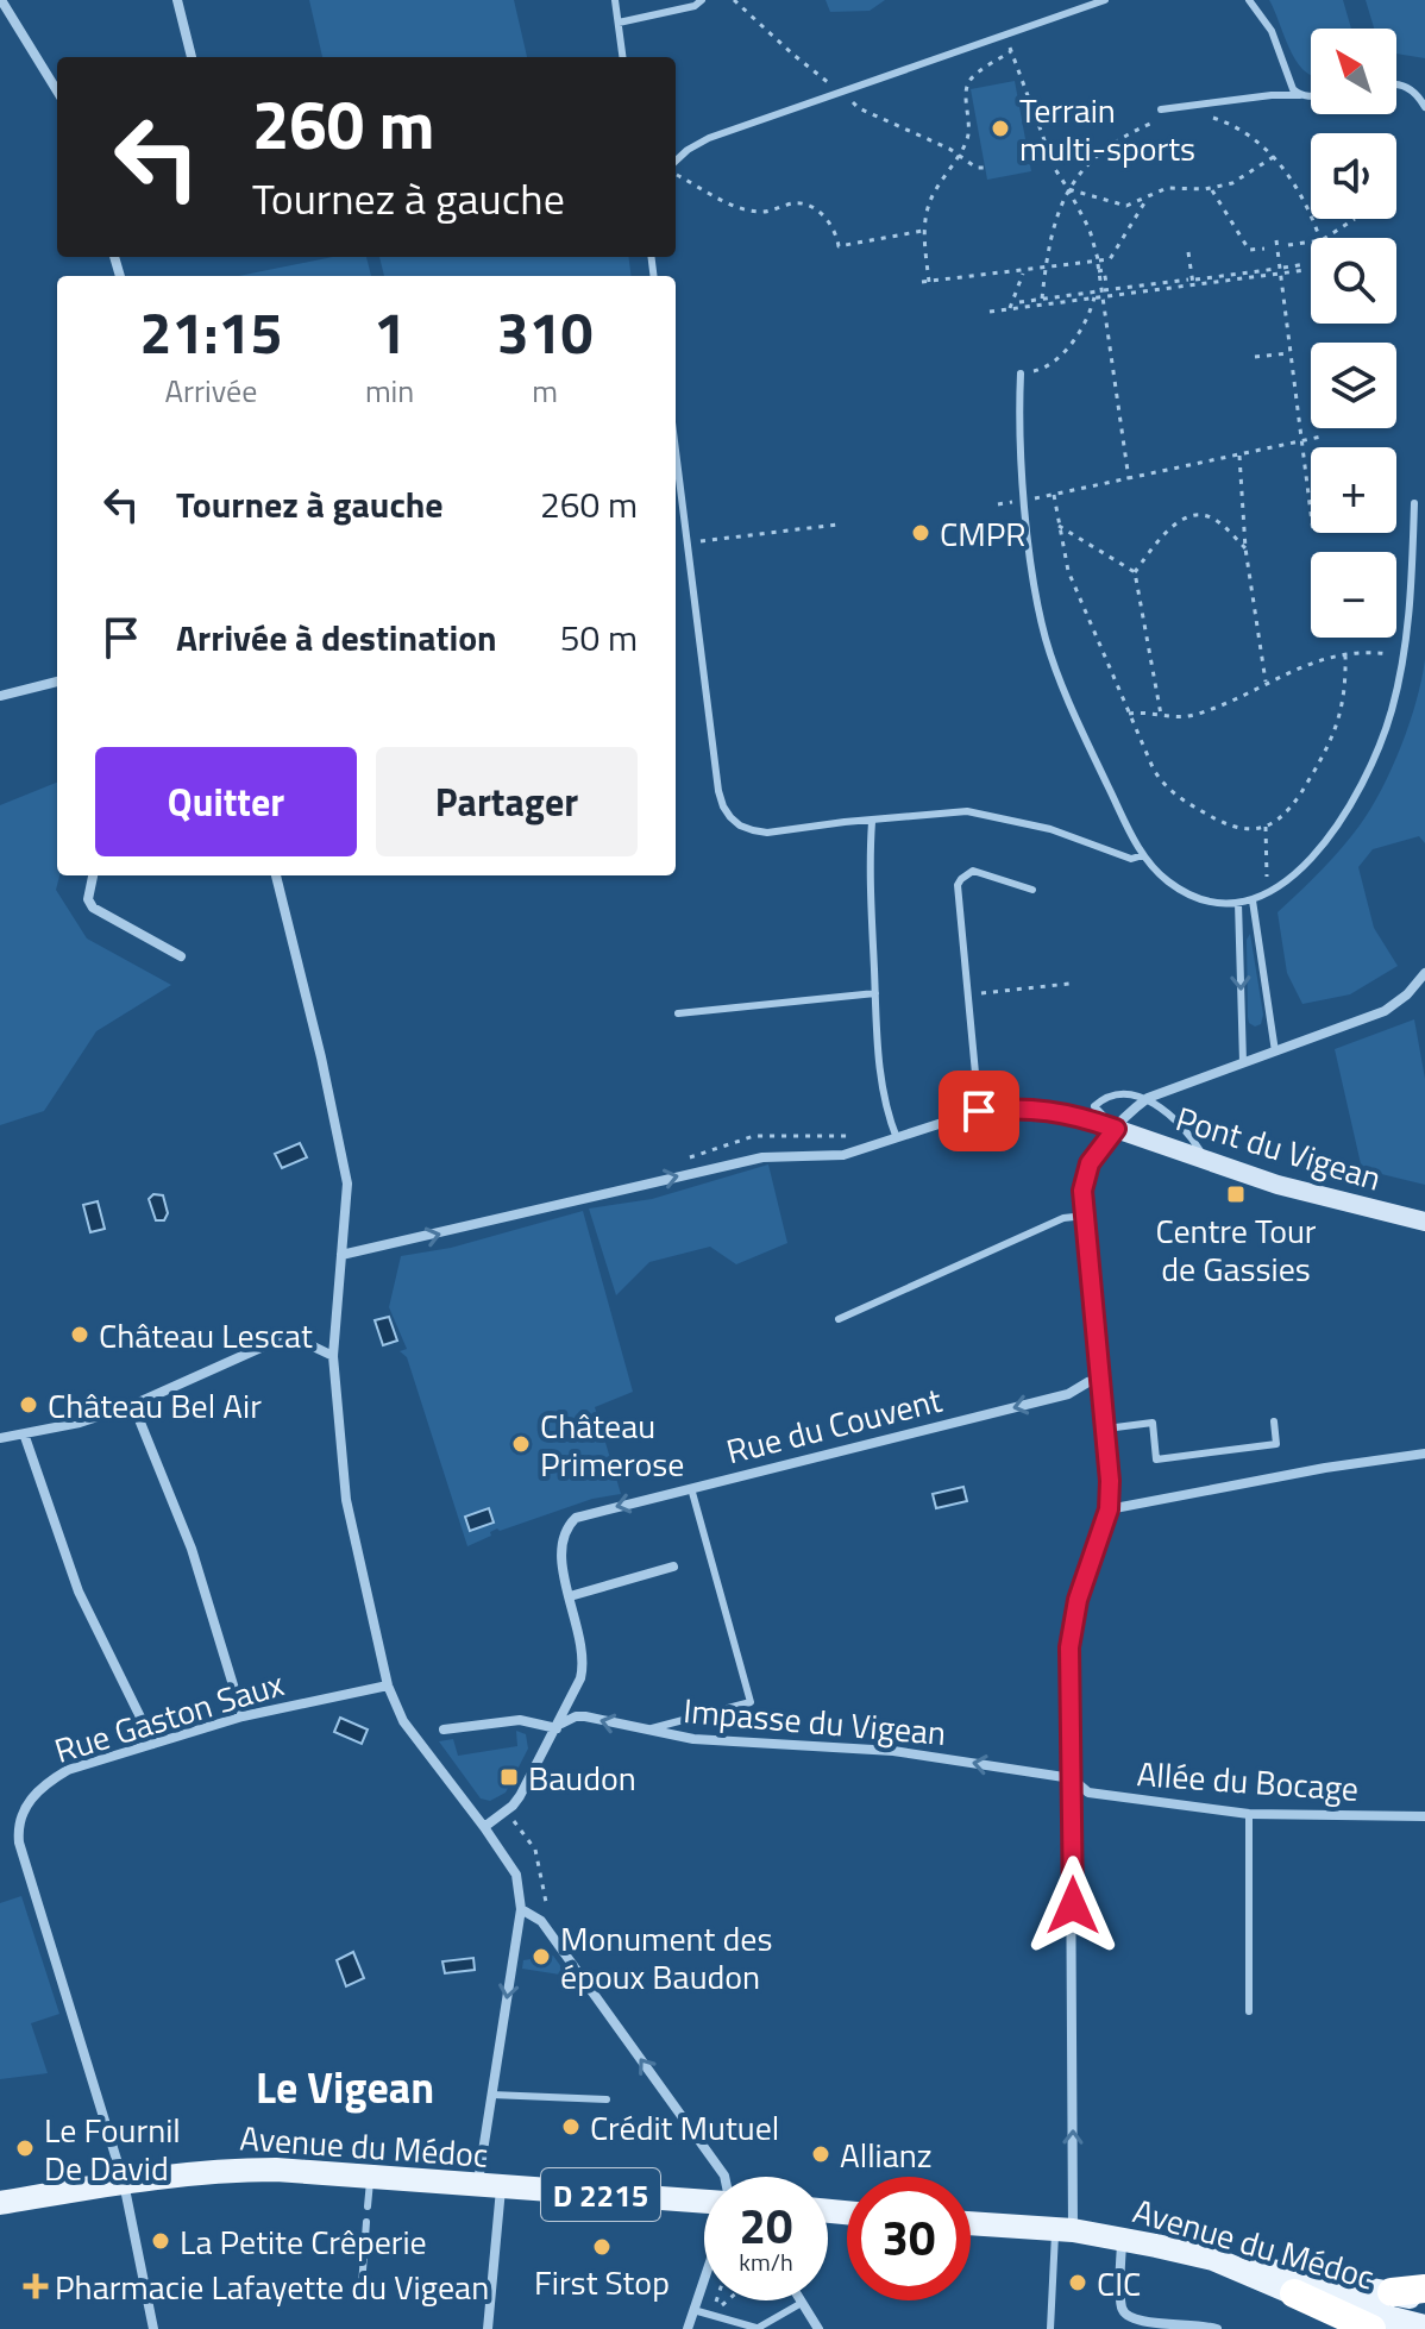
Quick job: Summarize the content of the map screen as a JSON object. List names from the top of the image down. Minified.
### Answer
{"streets":{"main road":["Avenue du Médoc","D 2215"],"street":["Pont du Vigean","Rue du Couvent","Rue Gaston Saux","Impasse du Vigean","Allée du Bocage"]},"crossings":[["Rue du Couvent","Impasse du Vigean"],["Rue Gaston Saux","Avenue du Médoc"],["Impasse du Vigean","Allée du Bocage"]],"one_way":["Rue du Couvent","Impasse du Vigean"],"districts":["Le Vigean"],"places":{"other":["Terrain multi-sports","CMPR","Château Lescat","Château Bel Air","Château Primerose","Monument des époux Baudon","Crédit Mutuel","Le Fournil De David","Allianz","La Petite Crêperie","First Stop","CIC"],"transit":["Centre Tour de Gassies","Baudon"],"health":["Pharmacie Lafayette du Vigean"]},"north":"top left","page":{"map_buttons":["+","−"],"turn":["260 m","Tournez à gauche"],"eta":["21:15","Arrivée","1","min","310","m"],"list":[{"name":"Tournez à gauche","value":"260 m"},{"name":"Arrivée à destination","value":"50 m"}],"buttons":["Quitter","Partager"],"speed":"20 km/h","limit":"30"}}
